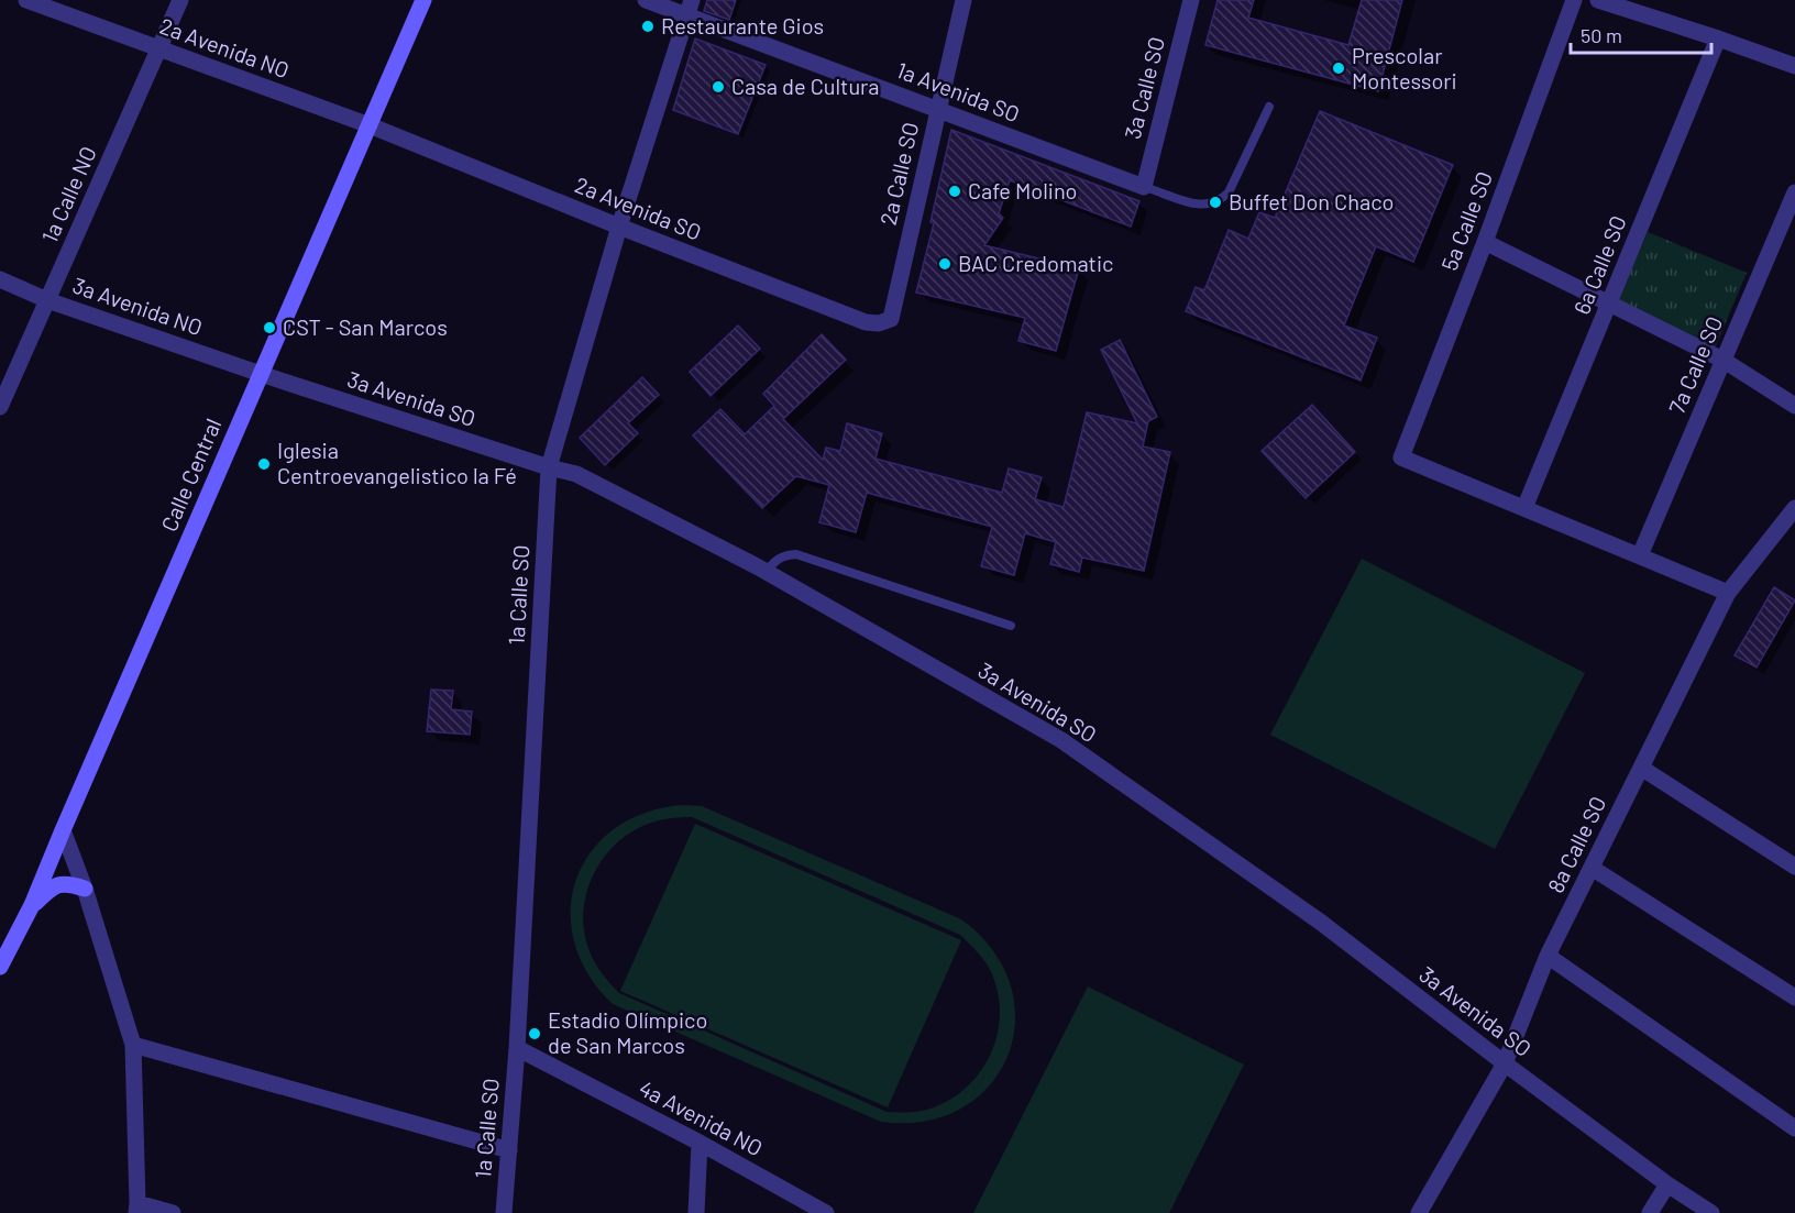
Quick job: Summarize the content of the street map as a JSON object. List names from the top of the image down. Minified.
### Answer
{"streets":{"main road":["Calle Central"],"street":["2a Avenida NO","3a Calle SO","1a Avenida SO","2a Calle SO","1a Calle NO","2a Avenida SO","5a Calle SO","6a Calle SO","3a Avenida NO","7a Calle SO","3a Avenida SO","1a Calle SO","8a Calle SO","4a Avenida NO"]},"crossings":[["2a Avenida NO","1a Calle NO"],["2a Avenida NO","2a Avenida SO"],["2a Avenida NO","Calle Central"],["3a Calle SO","1a Avenida SO"],["1a Avenida SO","2a Calle SO"],["1a Avenida SO","1a Calle SO"],["2a Calle SO","2a Avenida SO"],["1a Calle NO","3a Avenida NO"],["2a Avenida SO","Calle Central"],["2a Avenida SO","1a Calle SO"],["5a Calle SO","6a Calle SO"],["3a Avenida NO","3a Avenida SO"],["3a Avenida NO","Calle Central"],["3a Avenida SO","Calle Central"],["3a Avenida SO","1a Calle SO"],["3a Avenida SO","8a Calle SO"],["1a Calle SO","4a Avenida NO"]],"places":["Restaurante Gios","Prescolar Montessori","Casa de Cultura","Cafe Molino","Buffet Don Chaco","BAC Credomatic","CST - San Marcos","Iglesia Centroevangelistico la Fé","Estadio Olímpico de San Marcos"],"scale_bar":"50 m"}
